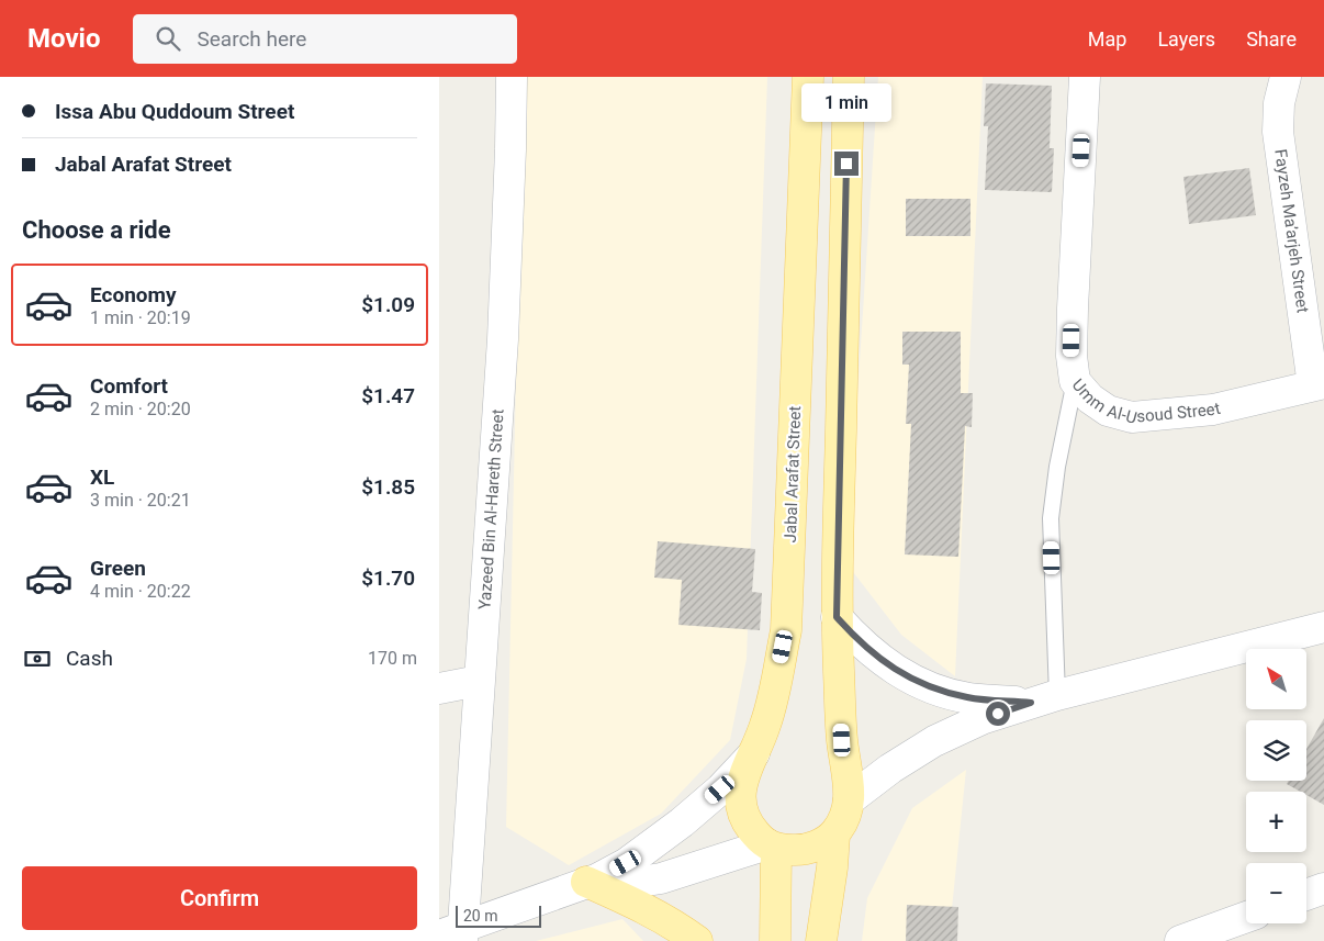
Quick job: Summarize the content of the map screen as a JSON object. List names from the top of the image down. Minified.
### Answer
{"streets":{"main road":["Jabal Arafat Street"],"street":["Fayzeh Ma’arjeh Street","Umm Al-Usoud Street","Yazeed Bin Al-Hareth Street"]},"crossings":[["Fayzeh Ma’arjeh Street","Umm Al-Usoud Street"]],"scale_bar":"20 m","north":"top left","page":{"header":"Movio","search":"Search here","nav":["Map","Layers","Share"],"banner":["Issa Abu Quddoum Street","Jabal Arafat Street"],"bubble":"1 min","heading":"Choose a ride","list":[{"name":"Economy","note":"1 min · 20:19","value":"$1.09"},{"name":"Comfort","note":"2 min · 20:20","value":"$1.47"},{"name":"XL","note":"3 min · 20:21","value":"$1.85"},{"name":"Green","note":"4 min · 20:22","value":"$1.70"}],"pay":["Cash","170 m"],"map_buttons":["+","−"],"buttons":"Confirm","scale":"20 m"}}
